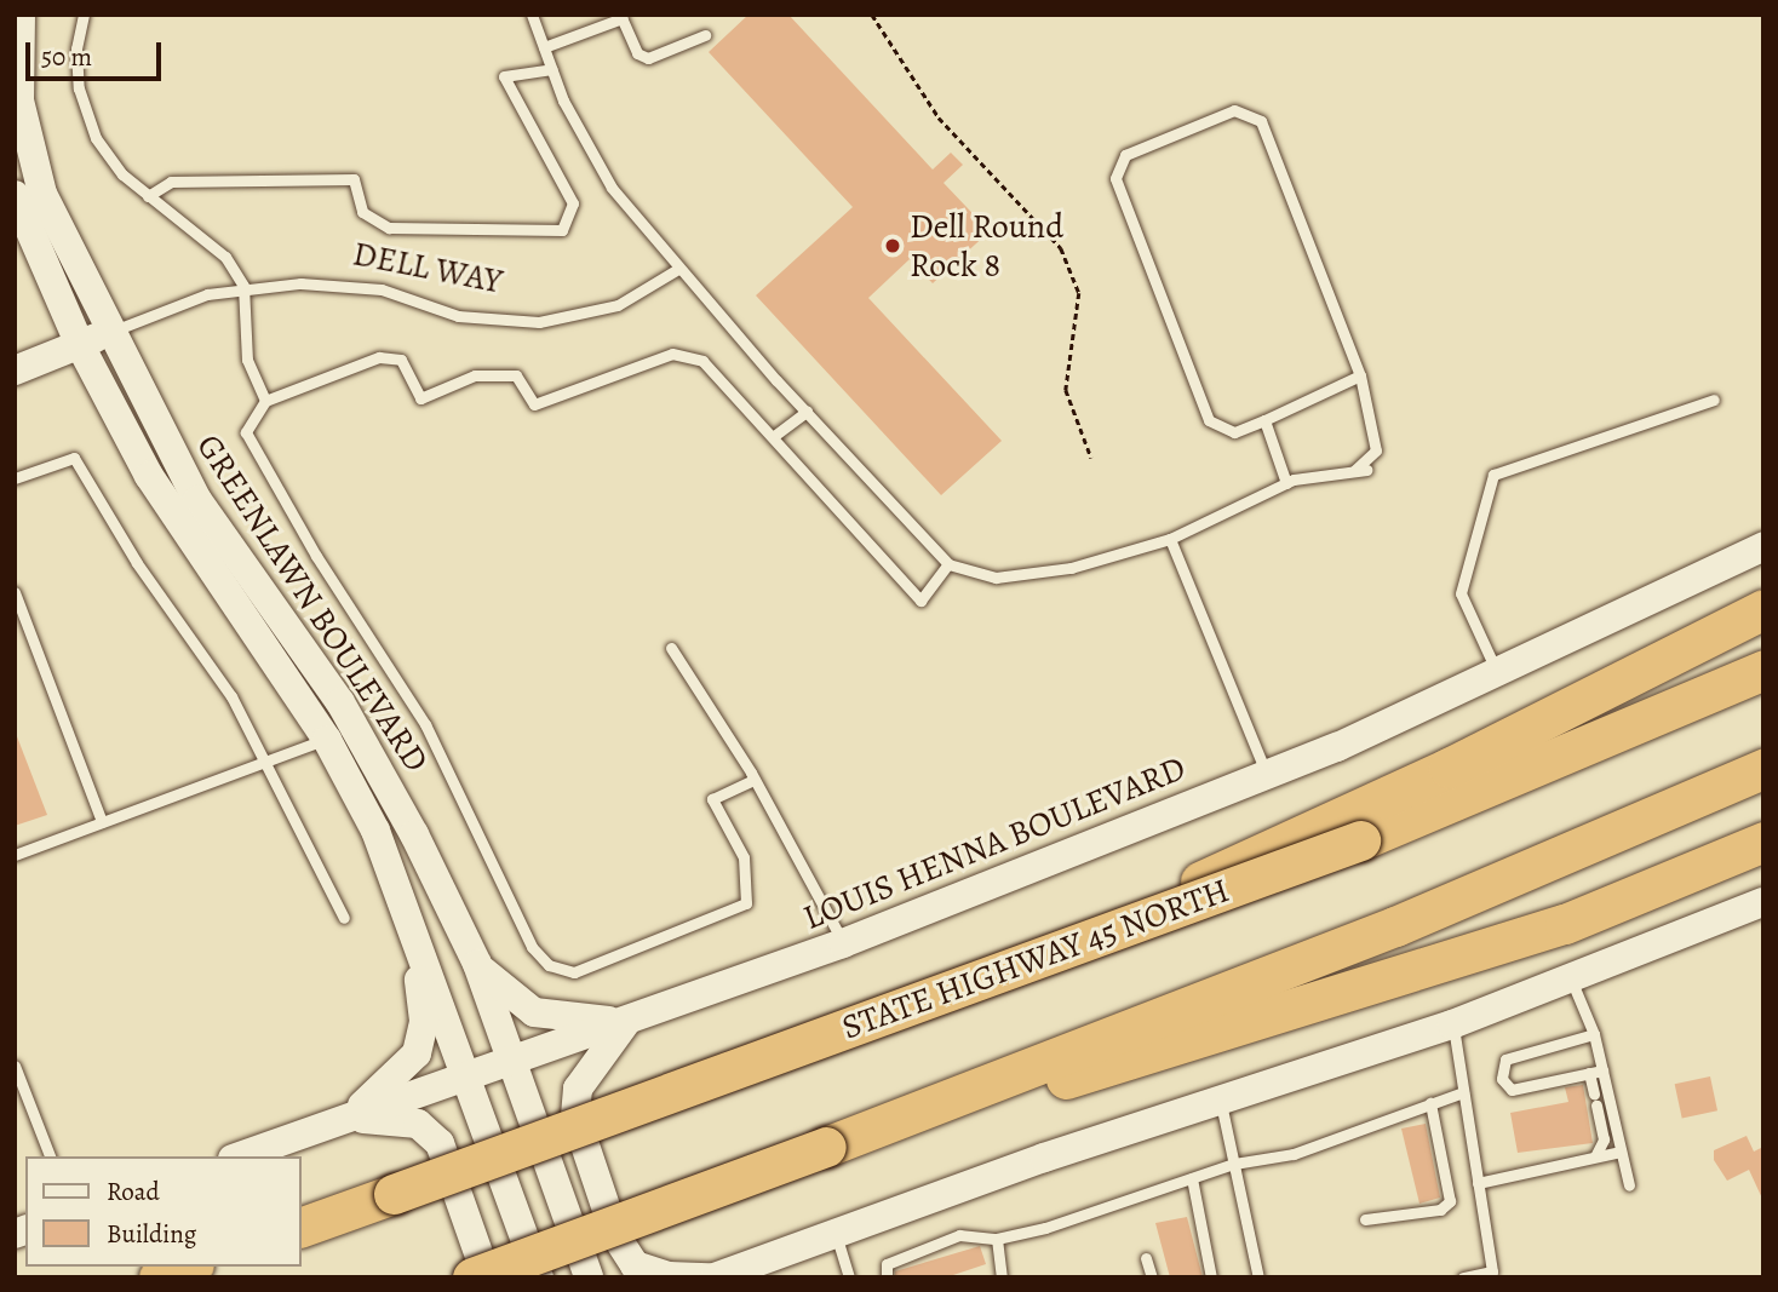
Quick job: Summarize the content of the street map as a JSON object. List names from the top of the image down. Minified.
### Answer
{"streets":{"highway":["STATE HIGHWAY 45 NORTH"],"main road":["DELL WAY","GREENLAWN BOULEVARD","LOUIS HENNA BOULEVARD"]},"crossings":[["DELL WAY","GREENLAWN BOULEVARD"],["GREENLAWN BOULEVARD","LOUIS HENNA BOULEVARD"]],"places":["Dell Round Rock 8"],"legend":["Road","Building"],"scale_bar":"50 m"}
